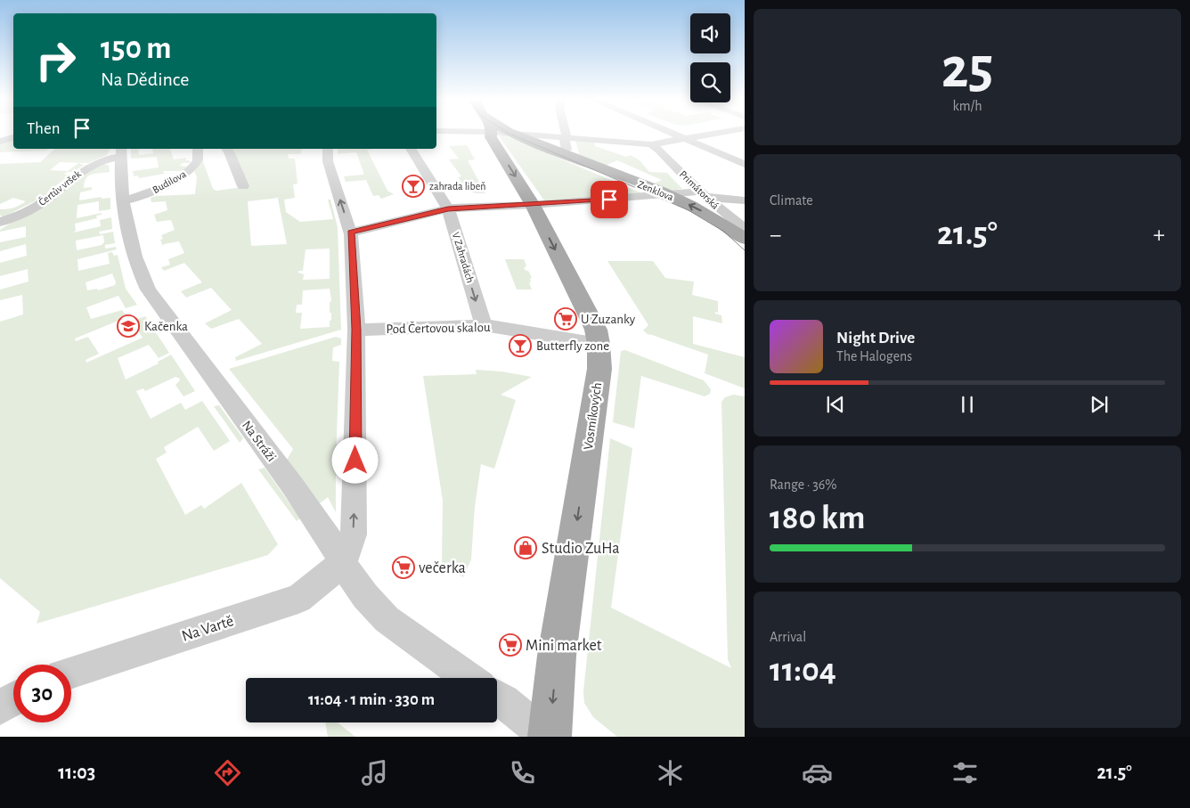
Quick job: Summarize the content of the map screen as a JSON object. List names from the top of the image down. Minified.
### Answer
{"streets":{"main road":["Zenklova","Vosmíkových"],"street":["Budilova","Čertův vršek","Primátorská","V Zahradách","Pod Čertovou skalou","Na Stráži","Na Vartě"]},"crossings":[["Budilova","Na Stráži"],["Čertův vršek","Na Stráži"],["Primátorská","Zenklova"],["V Zahradách","Pod Čertovou skalou"],["Pod Čertovou skalou","Vosmíkových"],["Na Stráži","Na Vartě"]],"one_way":["Vosmíkových"],"places":{"bar":["zahrada libeň","Butterfly zone"],"supermarket":["U Zuzanky","večerka","Mini market"],"school or university":["Kačenka"],"shop":["Studio ZuHa"]},"page":{"tile":[["25","km/h"],"Climate",["Range · 36%","180 km"],["Arrival","11:04"]],"turn":["150 m","Na Dědince"],"then":"Then","heat":["−","21.5°","+"],"song":["Night Drive","The Halogens"],"limit":"30","trip":"11:04 · 1 min · 330 m","tabs":["11:03","21.5°"]}}
